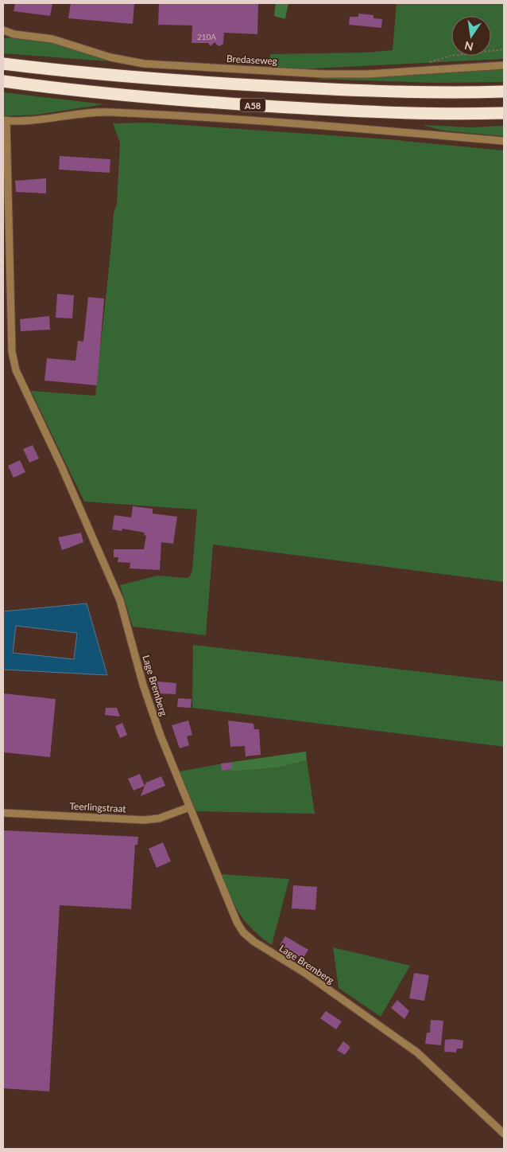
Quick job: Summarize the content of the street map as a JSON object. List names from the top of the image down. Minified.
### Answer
{"streets":{"highway":["A58"],"street":["Bredaseweg","Lage Bremberg","Teerlingstraat"]},"crossings":[["Lage Bremberg","Teerlingstraat"]],"house_numbers":["210A"],"north":"bottom"}
